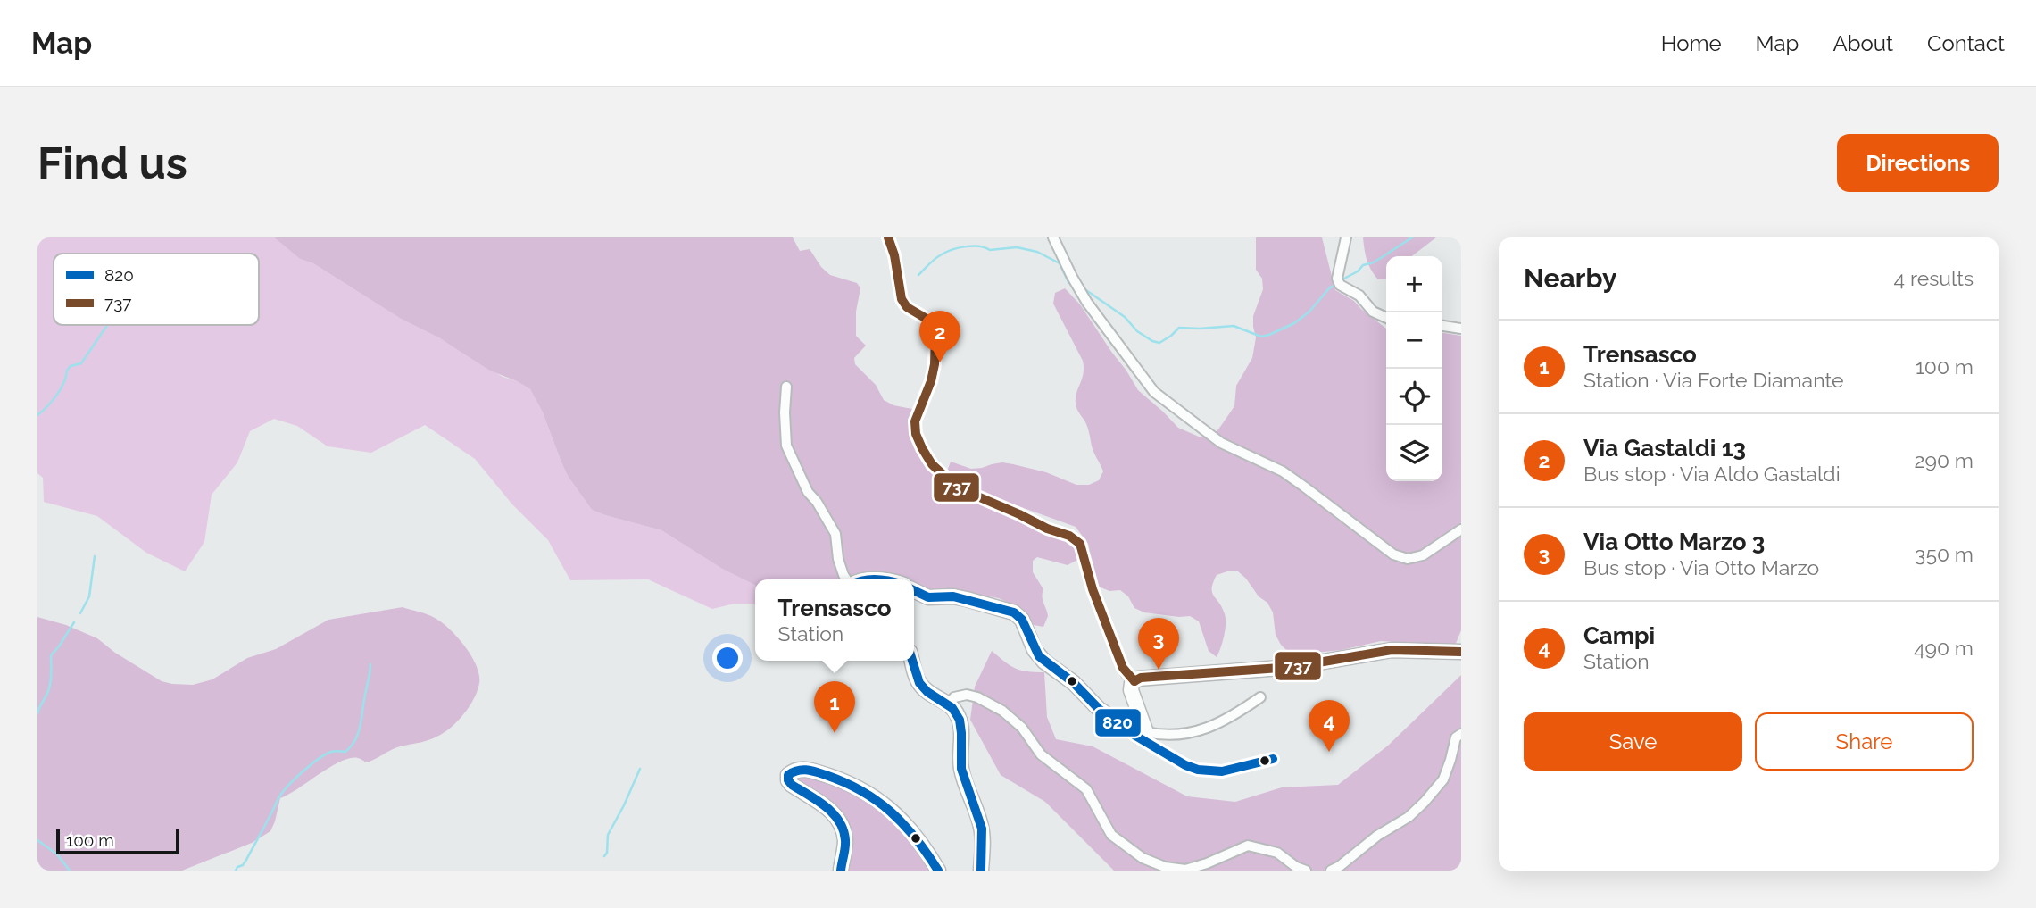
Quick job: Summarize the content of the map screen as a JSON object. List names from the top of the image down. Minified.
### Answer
{"lines":["transit line 737","transit line 820"],"legend":["820","737"],"scale_bar":"100 m","page":{"header":"Map","nav":["Home","Map","About","Contact"],"buttons":["Directions",["Save","Share"]],"title":"Find us","heading":["Nearby","4 results"],"map_buttons":["+","−"],"pins":["2","3","1","4"],"list":[{"mark":"1","name":"Trensasco","note":"Station · Via Forte Diamante","value":"100 m"},{"mark":"2","name":"Via Gastaldi 13","note":"Bus stop · Via Aldo Gastaldi","value":"290 m"},{"mark":"3","name":"Via Otto Marzo 3","note":"Bus stop · Via Otto Marzo","value":"350 m"},{"mark":"4","name":"Campi","note":"Station","value":"490 m"}],"popup":["Trensasco","Station"],"scale":"100 m"}}
